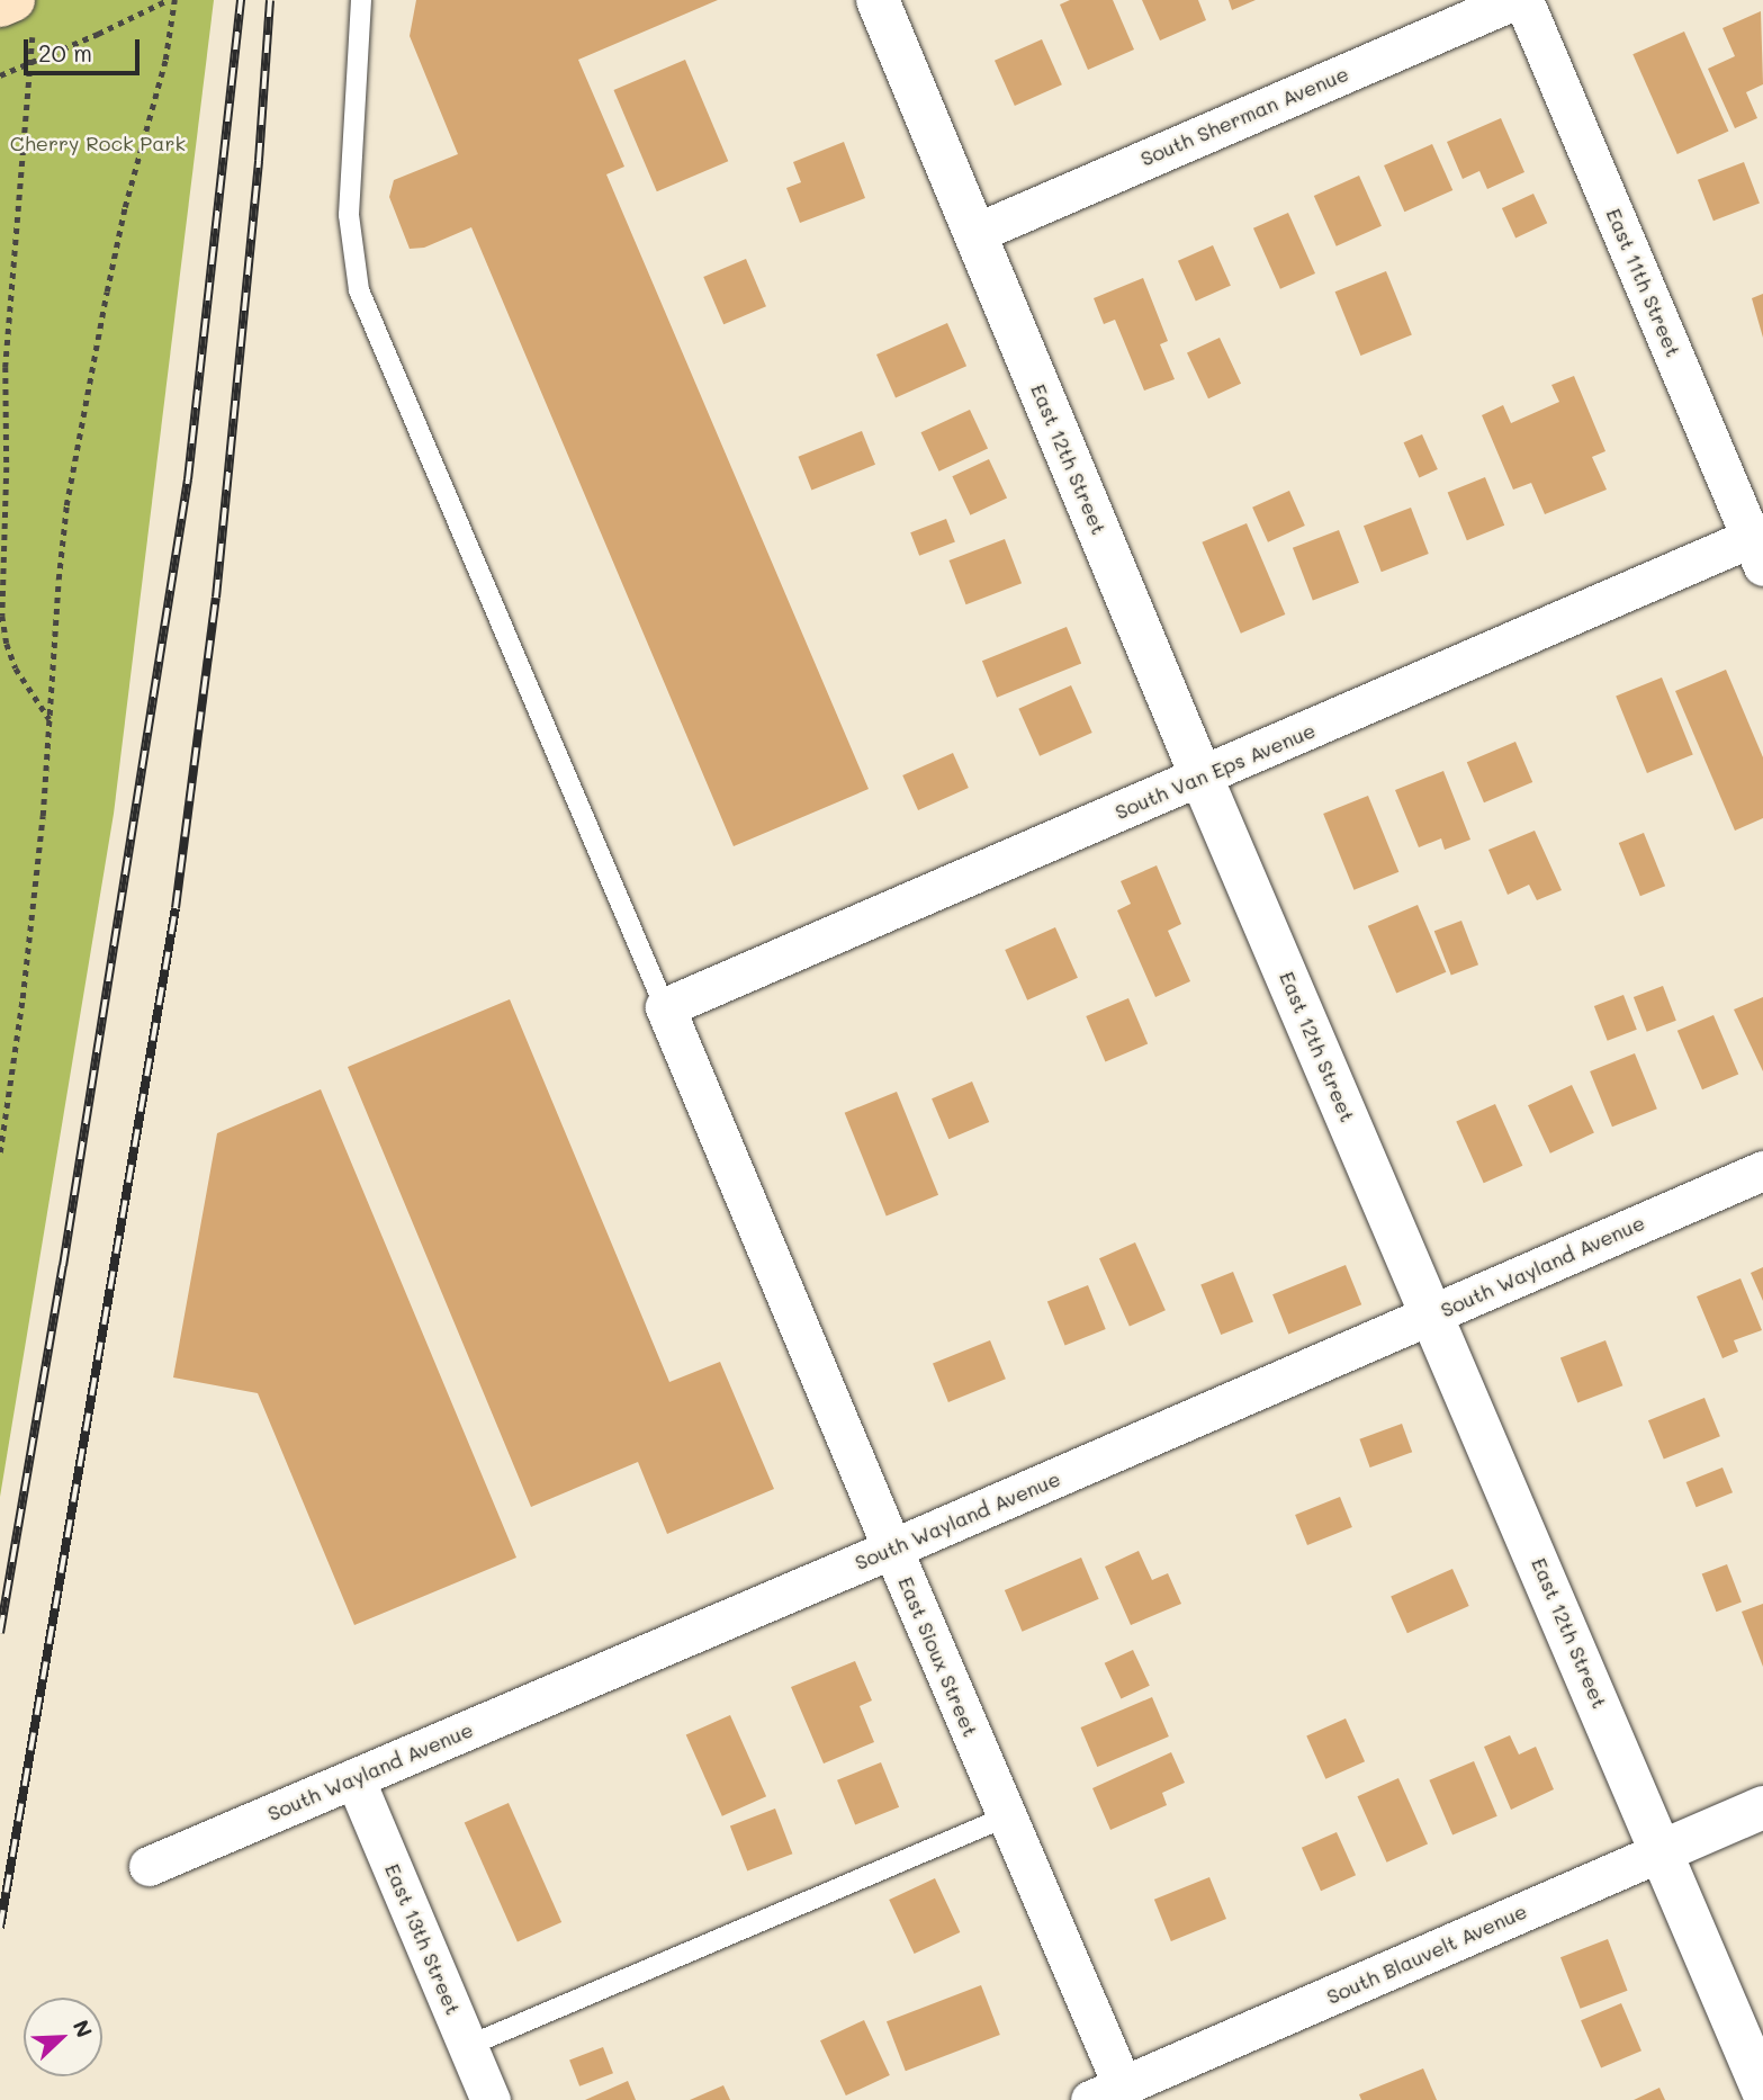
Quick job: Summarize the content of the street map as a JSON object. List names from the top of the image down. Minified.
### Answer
{"streets":{"street":["South Sherman Avenue","East 11th Street","East 12th Street","South Van Eps Avenue","South Wayland Avenue","East Sioux Street","East 13th Street","South Blauvelt Avenue"]},"crossings":[["South Sherman Avenue","East 12th Street"],["East 11th Street","South Van Eps Avenue"],["East 12th Street","South Van Eps Avenue"],["East 12th Street","South Wayland Avenue"],["East 12th Street","South Blauvelt Avenue"],["South Van Eps Avenue","East Sioux Street"],["South Wayland Avenue","East Sioux Street"],["South Wayland Avenue","East 13th Street"],["East Sioux Street","South Blauvelt Avenue"]],"parks":["Cherry Rock Park"],"scale_bar":"20 m","north":"top right"}
